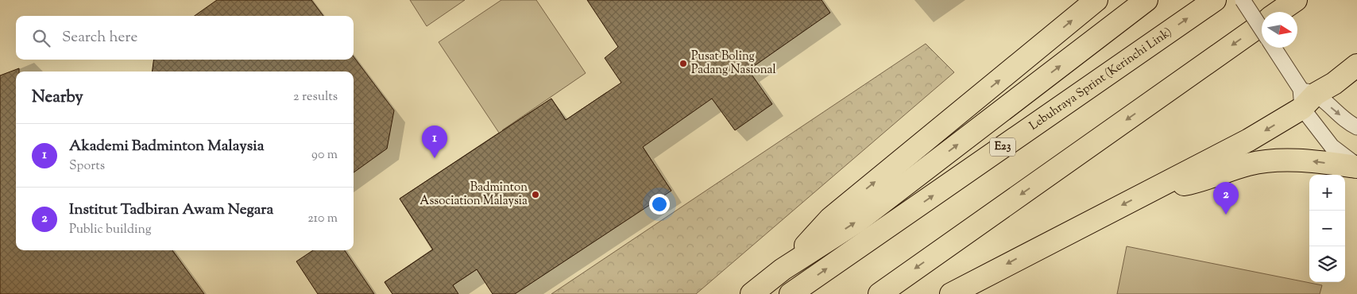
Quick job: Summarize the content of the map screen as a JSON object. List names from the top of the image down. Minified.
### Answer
{"streets":{"highway":["Lebuhraya Sprint (Kerinchi Link)","E23"]},"places":["Pusat Boling Padang Nasional","Badminton Association Malaysia"],"north":"right","page":{"search":"Search here","heading":["Nearby","2 results"],"list":[{"mark":"1","name":"Akademi Badminton Malaysia","note":"Sports","value":"90 m"},{"mark":"2","name":"Institut Tadbiran Awam Negara","note":"Public building","value":"210 m"}],"pins":["1","2"],"map_buttons":["+","−"]}}
